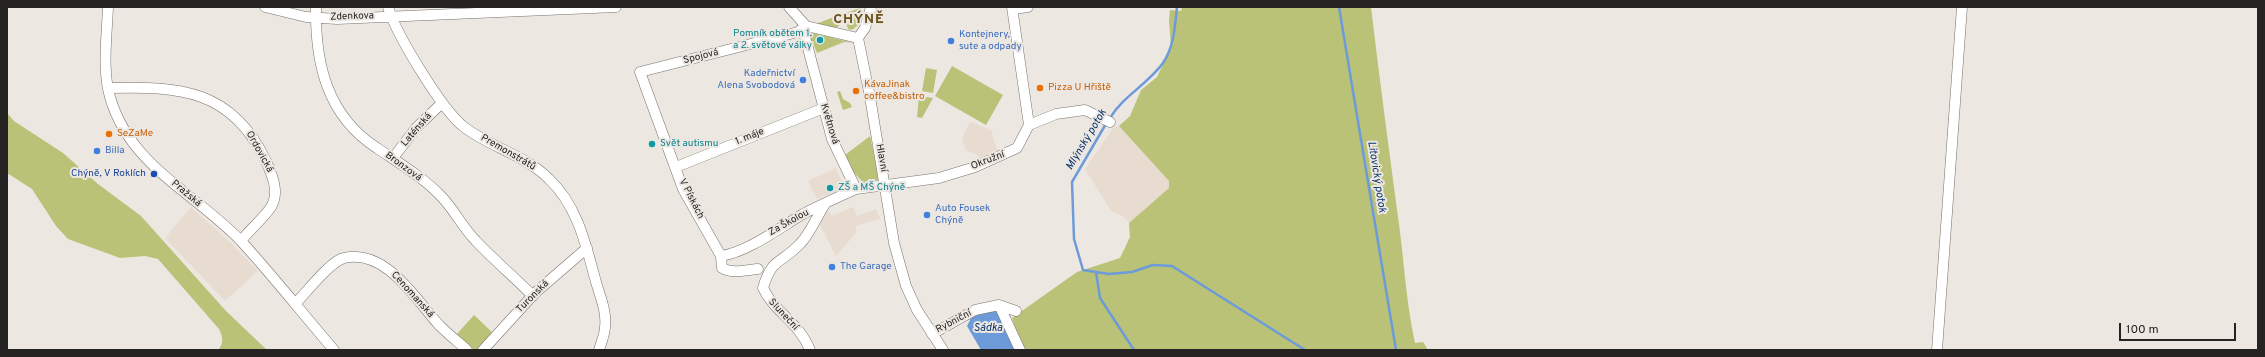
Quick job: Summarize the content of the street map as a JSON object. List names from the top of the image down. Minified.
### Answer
{"streets":{"street":["Zdenkova","Spojová","Květnová","Laténská","1. máje","Ordovická","Premonstrátů","Hlavní","Okružní","Bronzová","Pražská","V Pískách","Za Školou","Cenomanská","Turonská","Sluneční","Rybniční"]},"crossings":[["Zdenkova","Premonstrátů"],["Zdenkova","Bronzová"],["Spojová","Květnová"],["Spojová","V Pískách"],["Květnová","1. máje"],["Květnová","Za Školou"],["Laténská","Premonstrátů"],["Laténská","Bronzová"],["1. máje","V Pískách"],["Ordovická","Pražská"],["Premonstrátů","Turonská"],["Hlavní","Okružní"],["Hlavní","Rybniční"],["Bronzová","Turonská"],["Pražská","Cenomanská"],["V Pískách","Za Školou"],["Za Školou","Sluneční"]],"districts":["CHÝNĚ"],"water":["Mlýnský potok","Litovický potok","Sádka"],"places":["Pomník obětem 1. a 2. světové války","Kontejnery, sute a odpady","Kadeřnictví Alena Svobodová","Pizza U Hřiště","KávaJinak coffee&bistro","SeZaMe","Svět autismu","Billa","Chýně, V Roklích","ZŠ a MŠ Chýně","Auto Fousek Chýně","The Garage"],"scale_bar":"100 m"}
